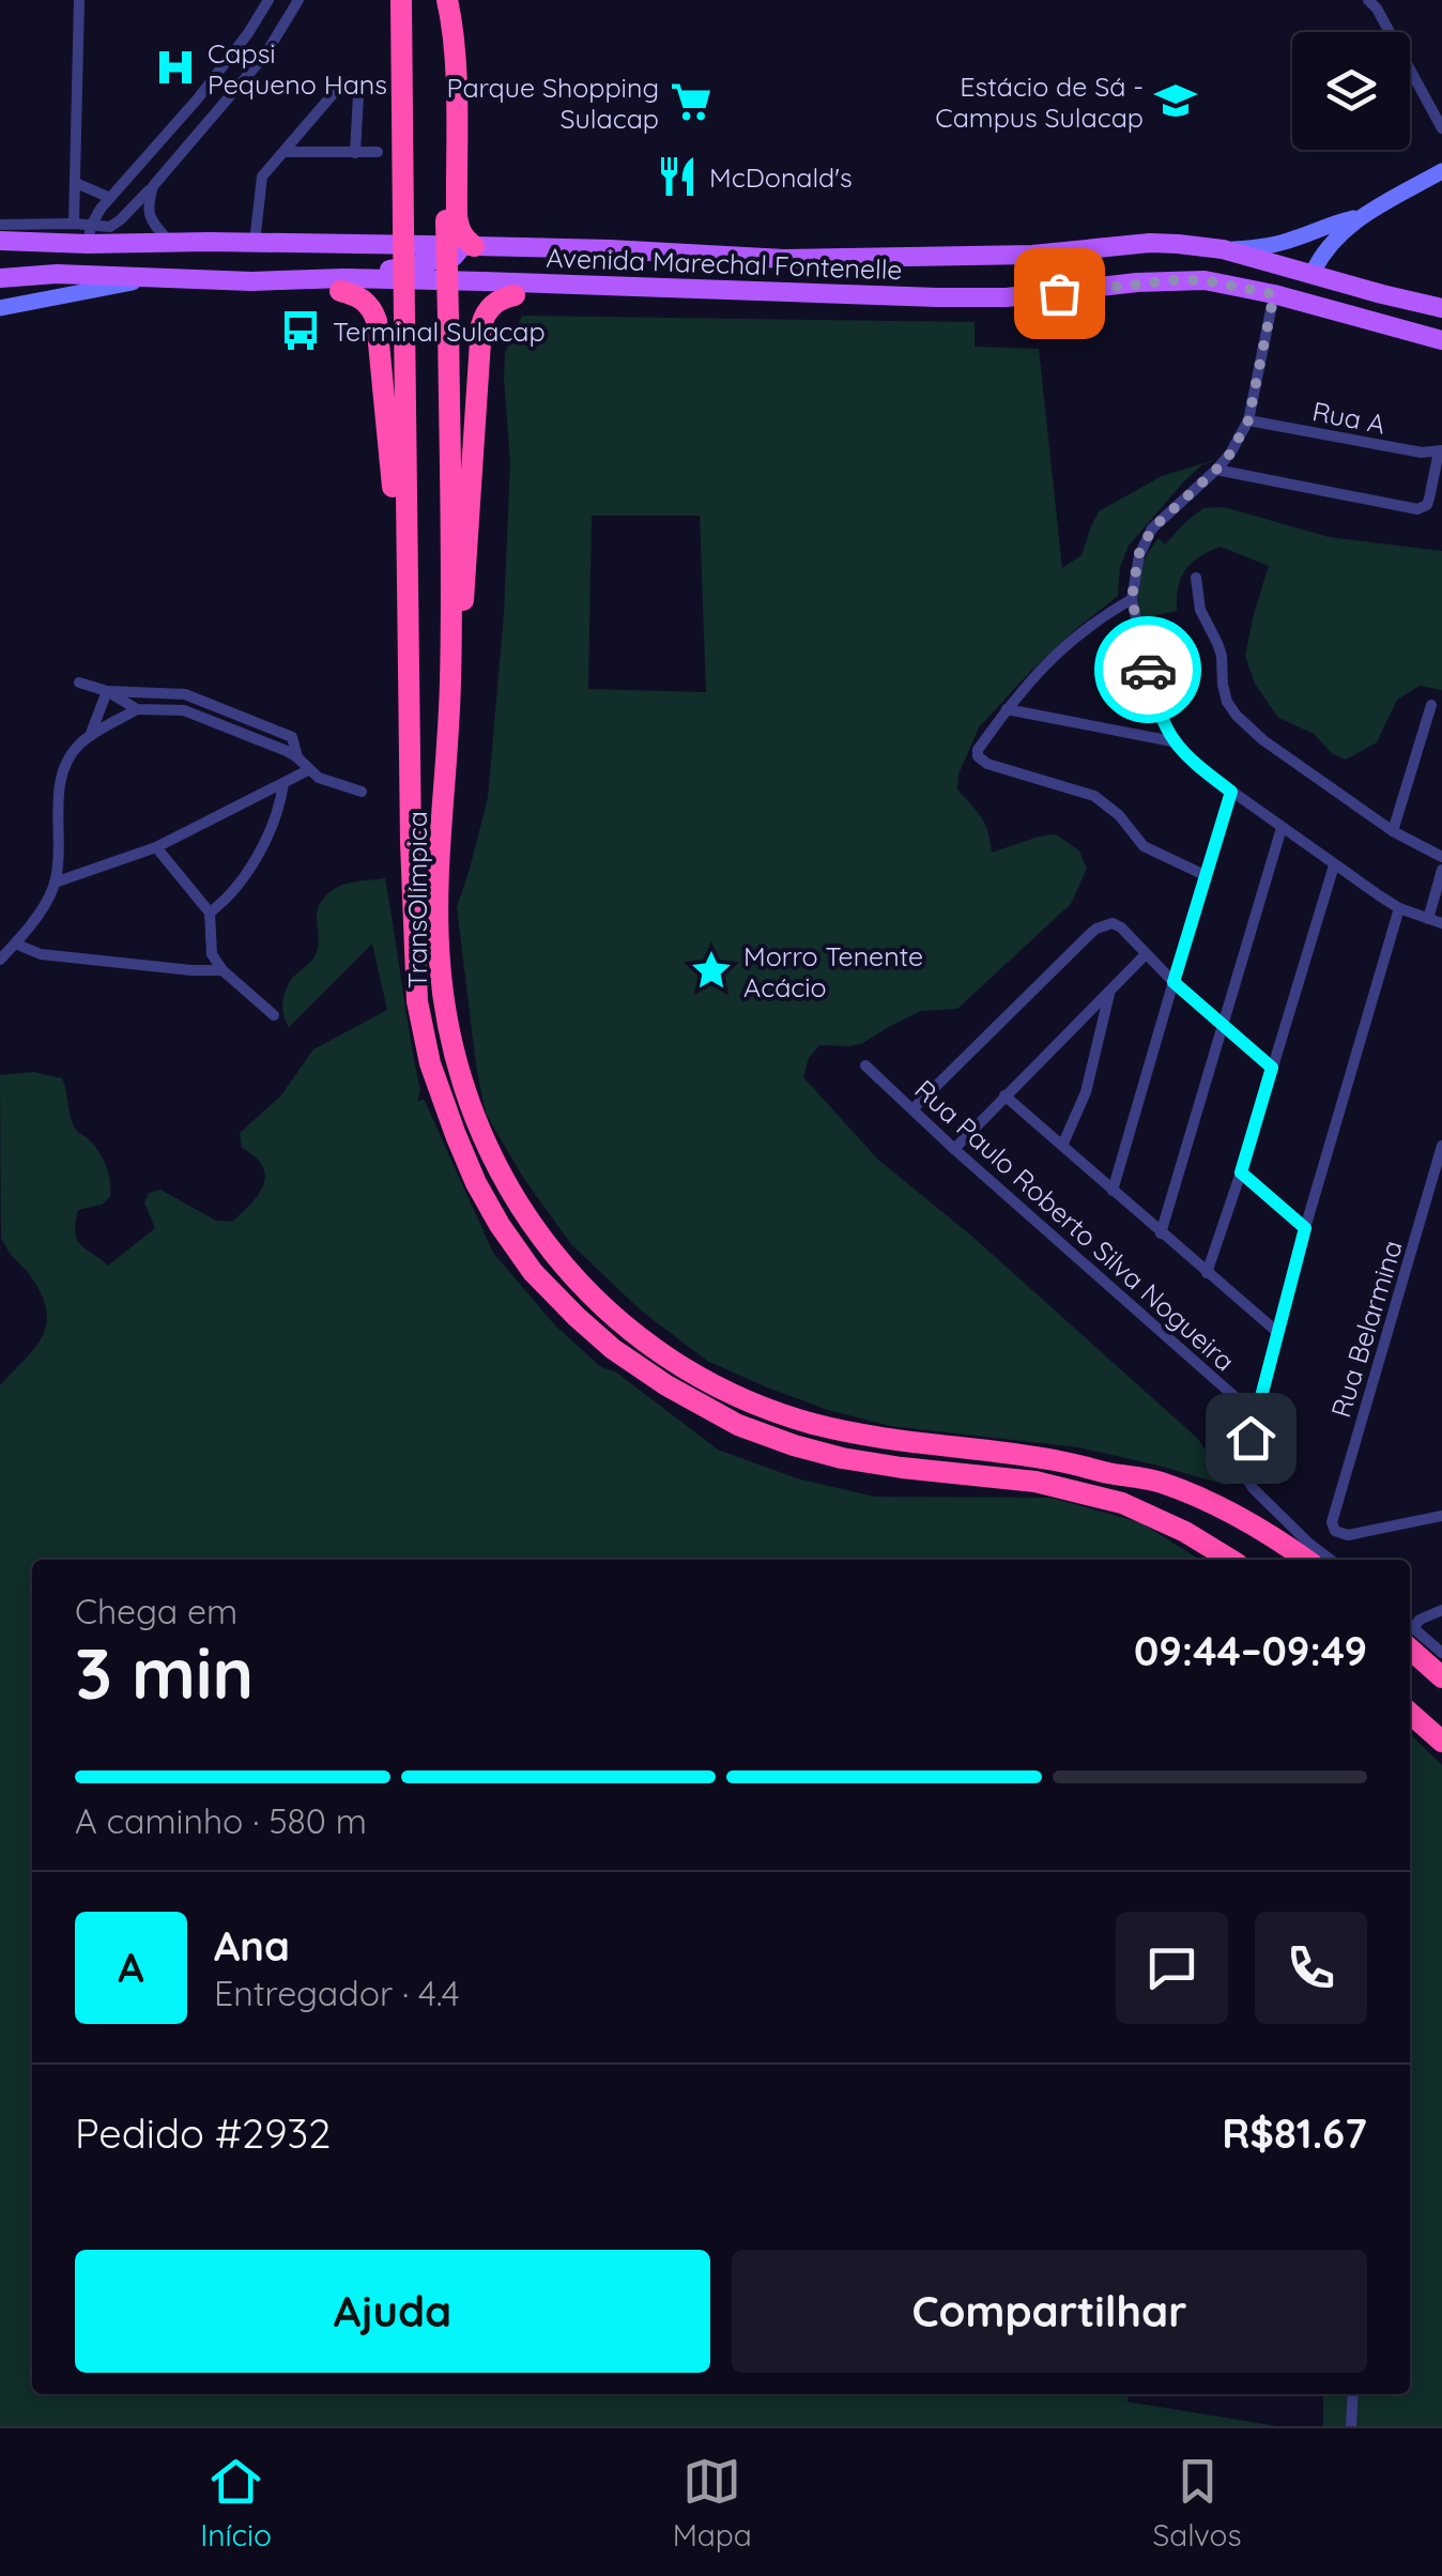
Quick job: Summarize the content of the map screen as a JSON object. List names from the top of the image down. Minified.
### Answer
{"streets":{"highway":["TransOlímpica"],"main road":["Avenida Marechal Fontenelle"],"street":["Rua A","Rua Paulo Roberto Silva Nogueira","Rua Belarmina"]},"crossings":[["Avenida Marechal Fontenelle","TransOlímpica"]],"places":{"hospital":["Capsi Pequeno Hans"],"school or university":["Estácio de Sá - Campus Sulacap"],"supermarket":["Parque Shopping Sulacap"],"restaurant":["McDonald's"],"bus stop":["Terminal Sulacap"],"place":["Morro Tenente Acácio"]},"page":{"heading":["3 min","Chega em","09:44–09:49"],"panel":["Ana","Entregador · 4.4","Pedido #2932","R$81.67"],"bar":"A caminho · 580 m","round":"A","buttons":["Ajuda","Compartilhar"],"tabs":["Início","Mapa","Salvos"]}}
